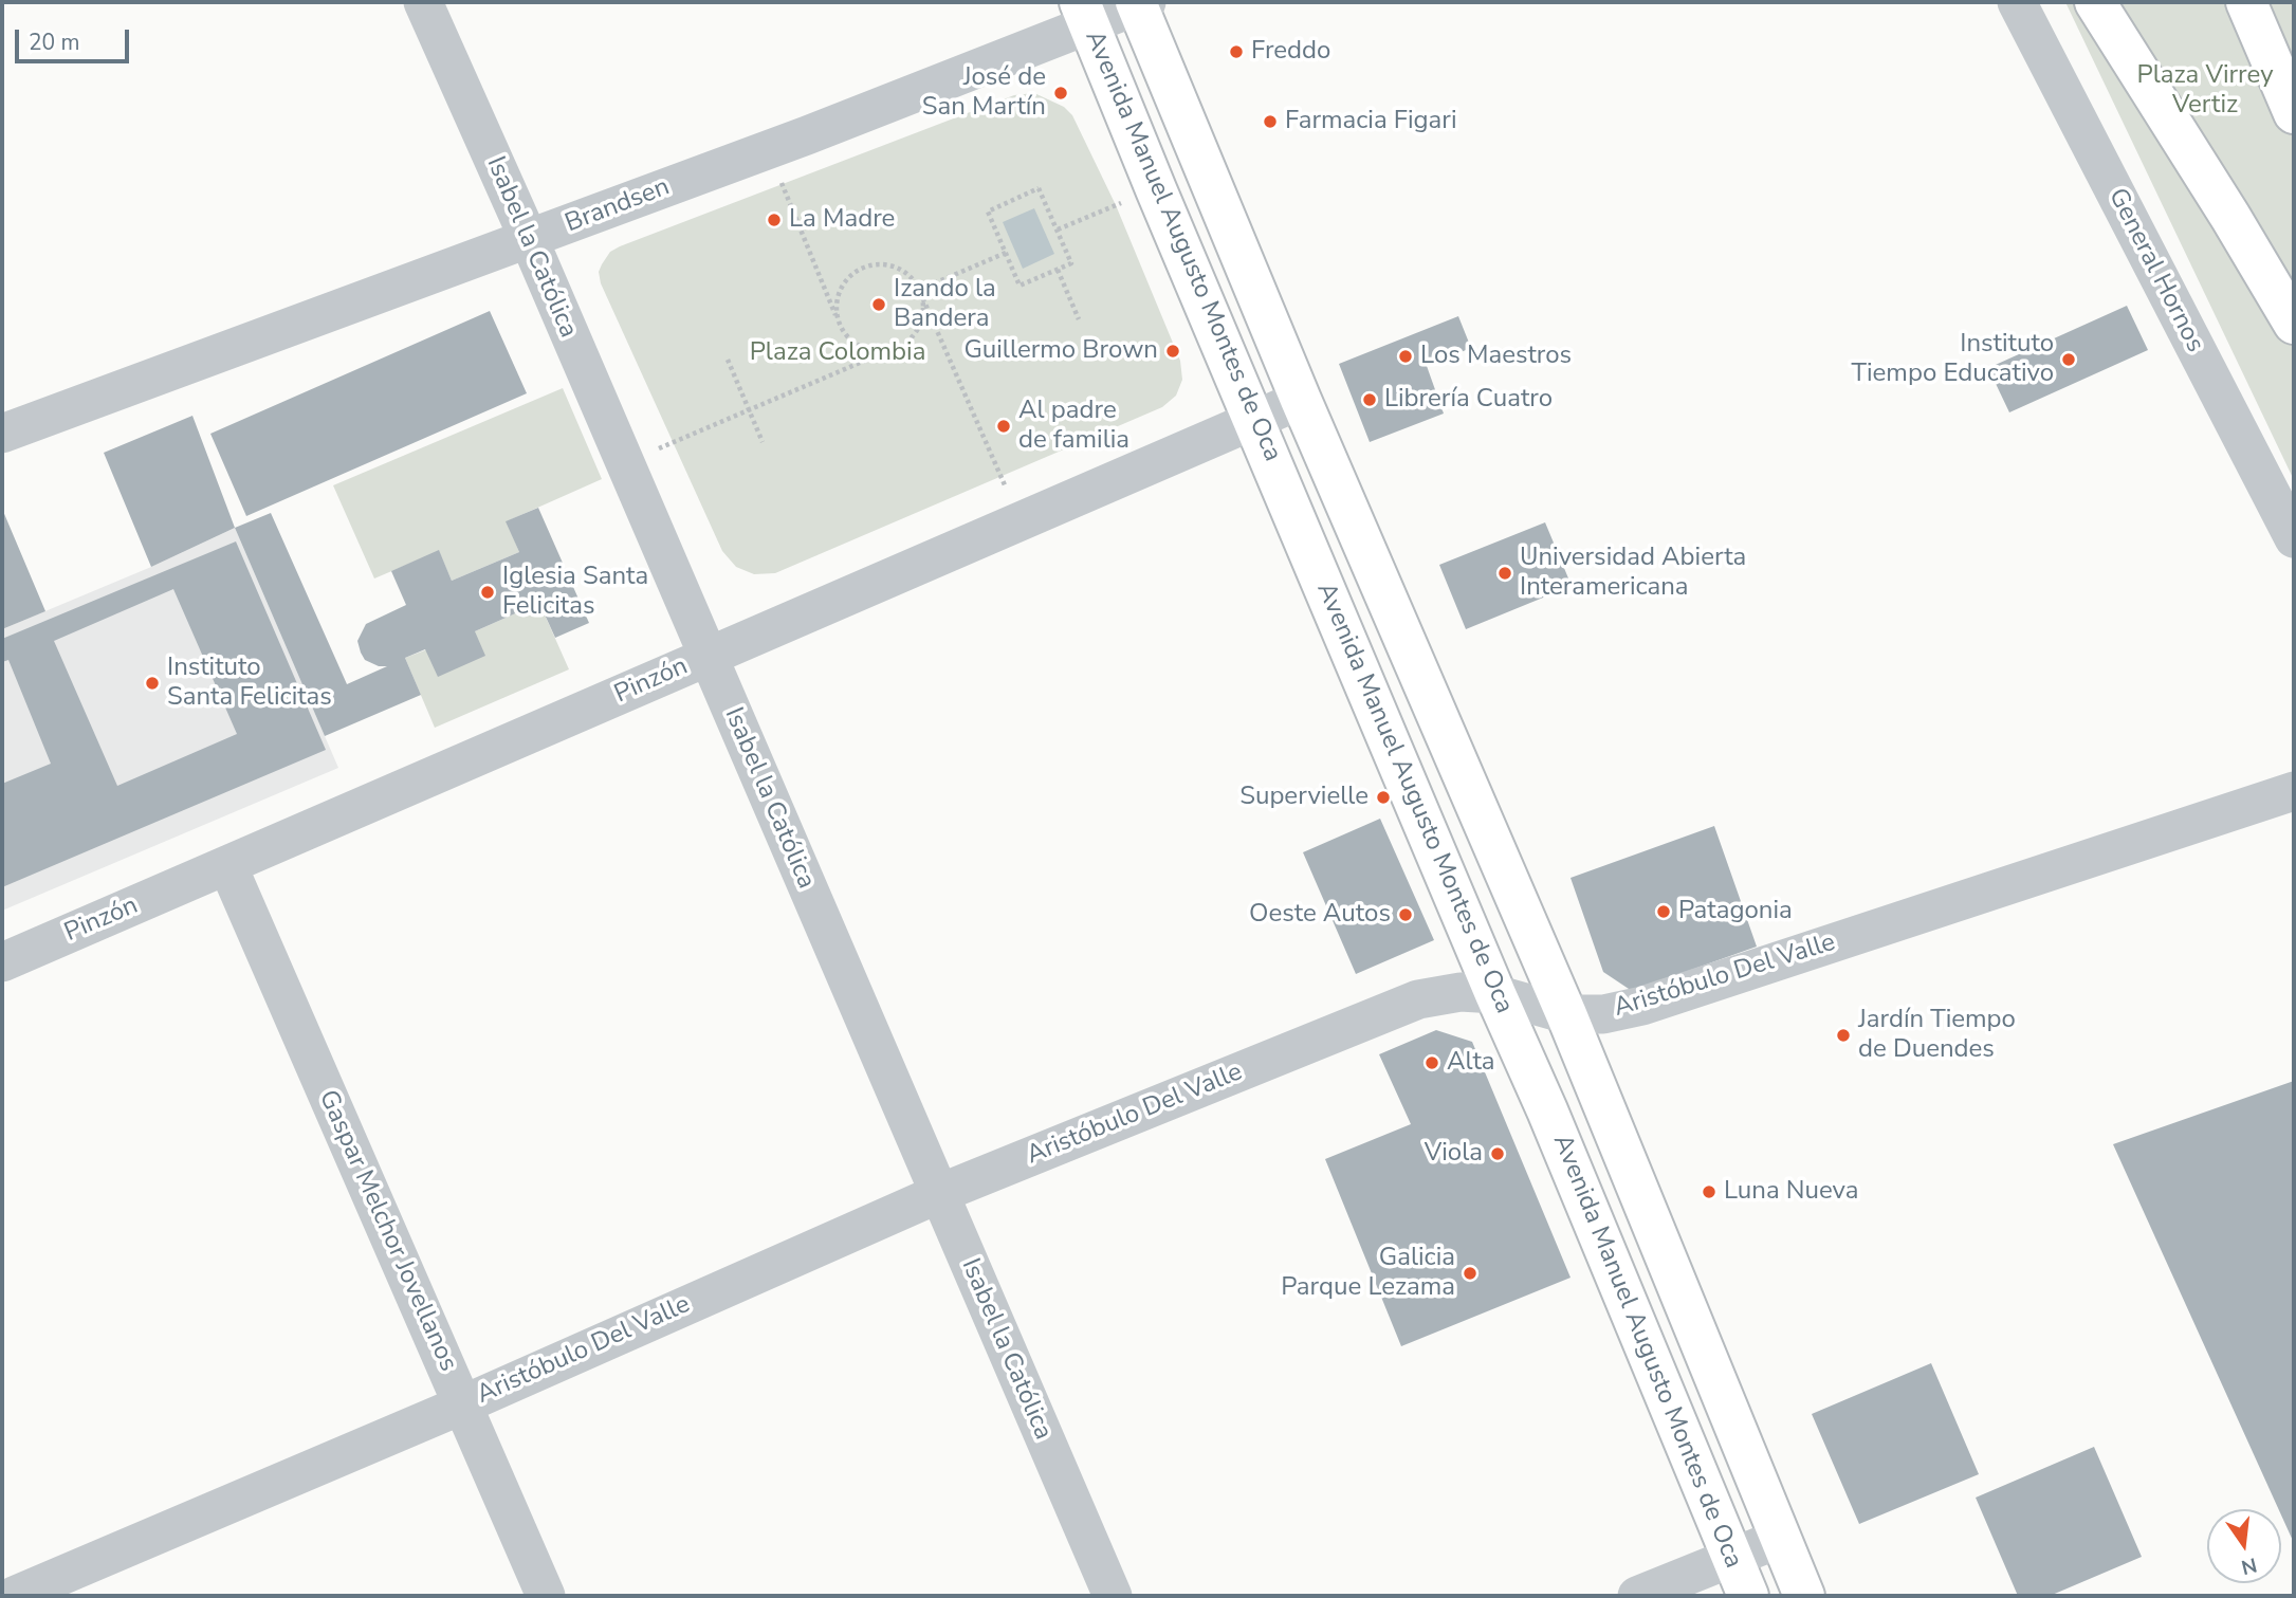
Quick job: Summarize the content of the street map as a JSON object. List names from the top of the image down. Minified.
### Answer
{"streets":{"main road":["Avenida Manuel Augusto Montes de Oca"],"street":["Brandsen","Isabel la Católica","General Hornos","Pinzón","Aristóbulo Del Valle","Gaspar Melchor Jovellanos"]},"crossings":[["Brandsen","Avenida Manuel Augusto Montes de Oca"],["Brandsen","Isabel la Católica"],["Avenida Manuel Augusto Montes de Oca","Pinzón"],["Avenida Manuel Augusto Montes de Oca","Aristóbulo Del Valle"],["Isabel la Católica","Pinzón"],["Isabel la Católica","Aristóbulo Del Valle"],["Pinzón","Gaspar Melchor Jovellanos"],["Aristóbulo Del Valle","Gaspar Melchor Jovellanos"]],"parks":["Plaza Virrey Vertiz","Plaza Colombia"],"places":["Freddo","José de San Martín","Farmacia Figari","La Madre","Izando la Bandera","Guillermo Brown","Los Maestros","Instituto Tiempo Educativo","Librería Cuatro","Al padre de familia","Universidad Abierta Interamericana","Iglesia Santa Felicitas","Instituto Santa Felicitas","Supervielle","Patagonia","Oeste Autos","Jardín Tiempo de Duendes","Alta","Viola","Luna Nueva","Galicia Parque Lezama"],"scale_bar":"20 m","north":"bottom"}
